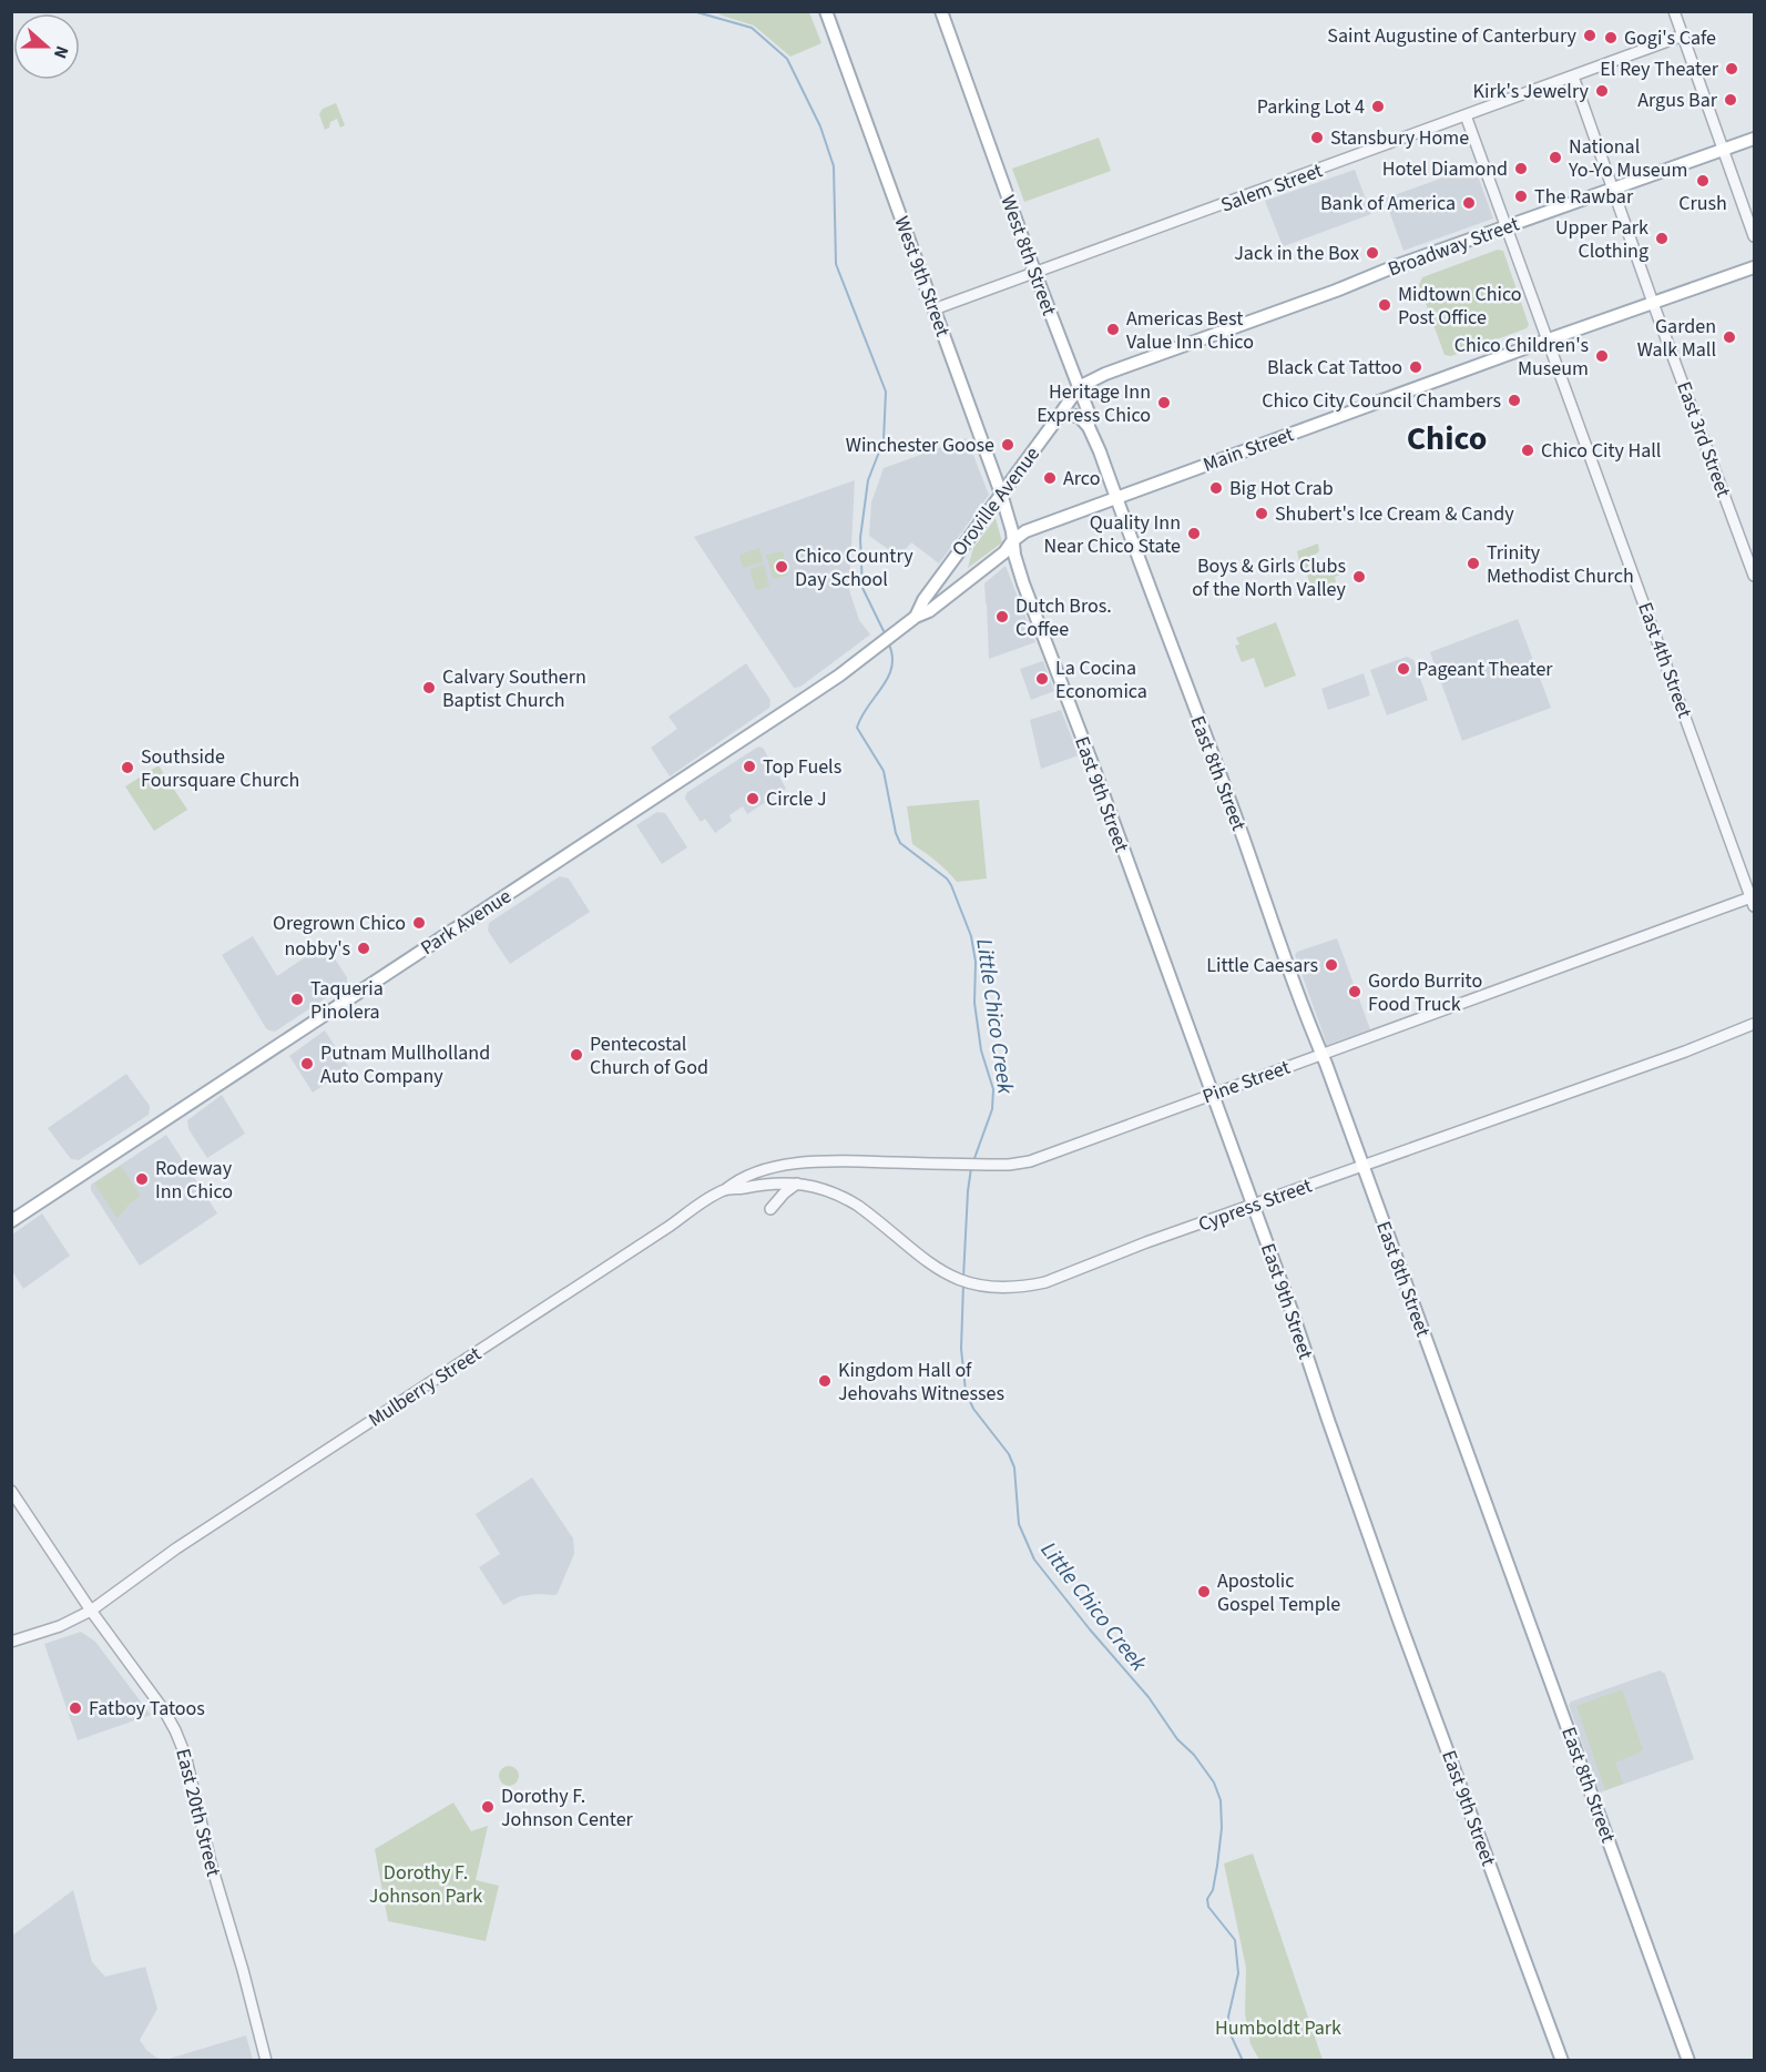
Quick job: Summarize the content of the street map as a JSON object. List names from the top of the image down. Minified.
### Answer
{"streets":{"main road":["Broadway Street","West 8th Street","West 9th Street","Main Street","Oroville Avenue","East 8th Street","East 9th Street","Park Avenue"],"street":["Salem Street","East 3rd Street","East 4th Street","Pine Street","Cypress Street","Mulberry Street","East 20th Street"]},"crossings":[["Salem Street","West 8th Street"],["Salem Street","West 9th Street"],["Salem Street","East 3rd Street"],["Salem Street","East 4th Street"],["Broadway Street","West 8th Street"],["Broadway Street","East 3rd Street"],["Broadway Street","Oroville Avenue"],["Broadway Street","East 4th Street"],["West 8th Street","Main Street"],["West 8th Street","Oroville Avenue"],["West 8th Street","East 8th Street"],["West 9th Street","Main Street"],["West 9th Street","Oroville Avenue"],["West 9th Street","East 9th Street"],["East 3rd Street","Main Street"],["Main Street","Oroville Avenue"],["Main Street","East 4th Street"],["Main Street","East 8th Street"],["Main Street","East 9th Street"],["Main Street","Park Avenue"],["Oroville Avenue","Park Avenue"],["East 4th Street","Pine Street"],["East 8th Street","Pine Street"],["East 8th Street","Cypress Street"],["East 9th Street","Pine Street"],["East 9th Street","Cypress Street"],["Pine Street","Mulberry Street"],["Cypress Street","Mulberry Street"],["Mulberry Street","East 20th Street"]],"districts":["Chico"],"water":["Little Chico Creek"],"parks":["Dorothy F. Johnson Park","Humboldt Park"],"places":["Saint Augustine of Canterbury","Gogi's Cafe","El Rey Theater","Kirk's Jewelry","Argus Bar","Parking Lot 4","Stansbury Home","National Yo-Yo Museum","Hotel Diamond","Crush","The Rawbar","Bank of America","Upper Park Clothing","Jack in the Box","Midtown Chico Post Office","Americas Best Value Inn Chico","Garden Walk Mall","Chico Children's Museum","Black Cat Tattoo","Chico City Council Chambers","Heritage Inn Express Chico","Winchester Goose","Chico City Hall","Arco","Big Hot Crab","Shubert's Ice Cream & Candy","Quality Inn Near Chico State","Trinity Methodist Church","Chico Country Day School","Boys & Girls Clubs of the North Valley","Dutch Bros. Coffee","Pageant Theater","La Cocina Economica","Calvary Southern Baptist Church","Top Fuels","Southside Foursquare Church","Circle J","Oregrown Chico","nobby's","Little Caesars","Gordo Burrito Food Truck","Taqueria Pinolera","Pentecostal Church of God","Putnam Mullholland Auto Company","Rodeway Inn Chico","Kingdom Hall of Jehovahs Witnesses","Apostolic Gospel Temple","Fatboy Tatoos","Dorothy F. Johnson Center"],"north":"right"}
